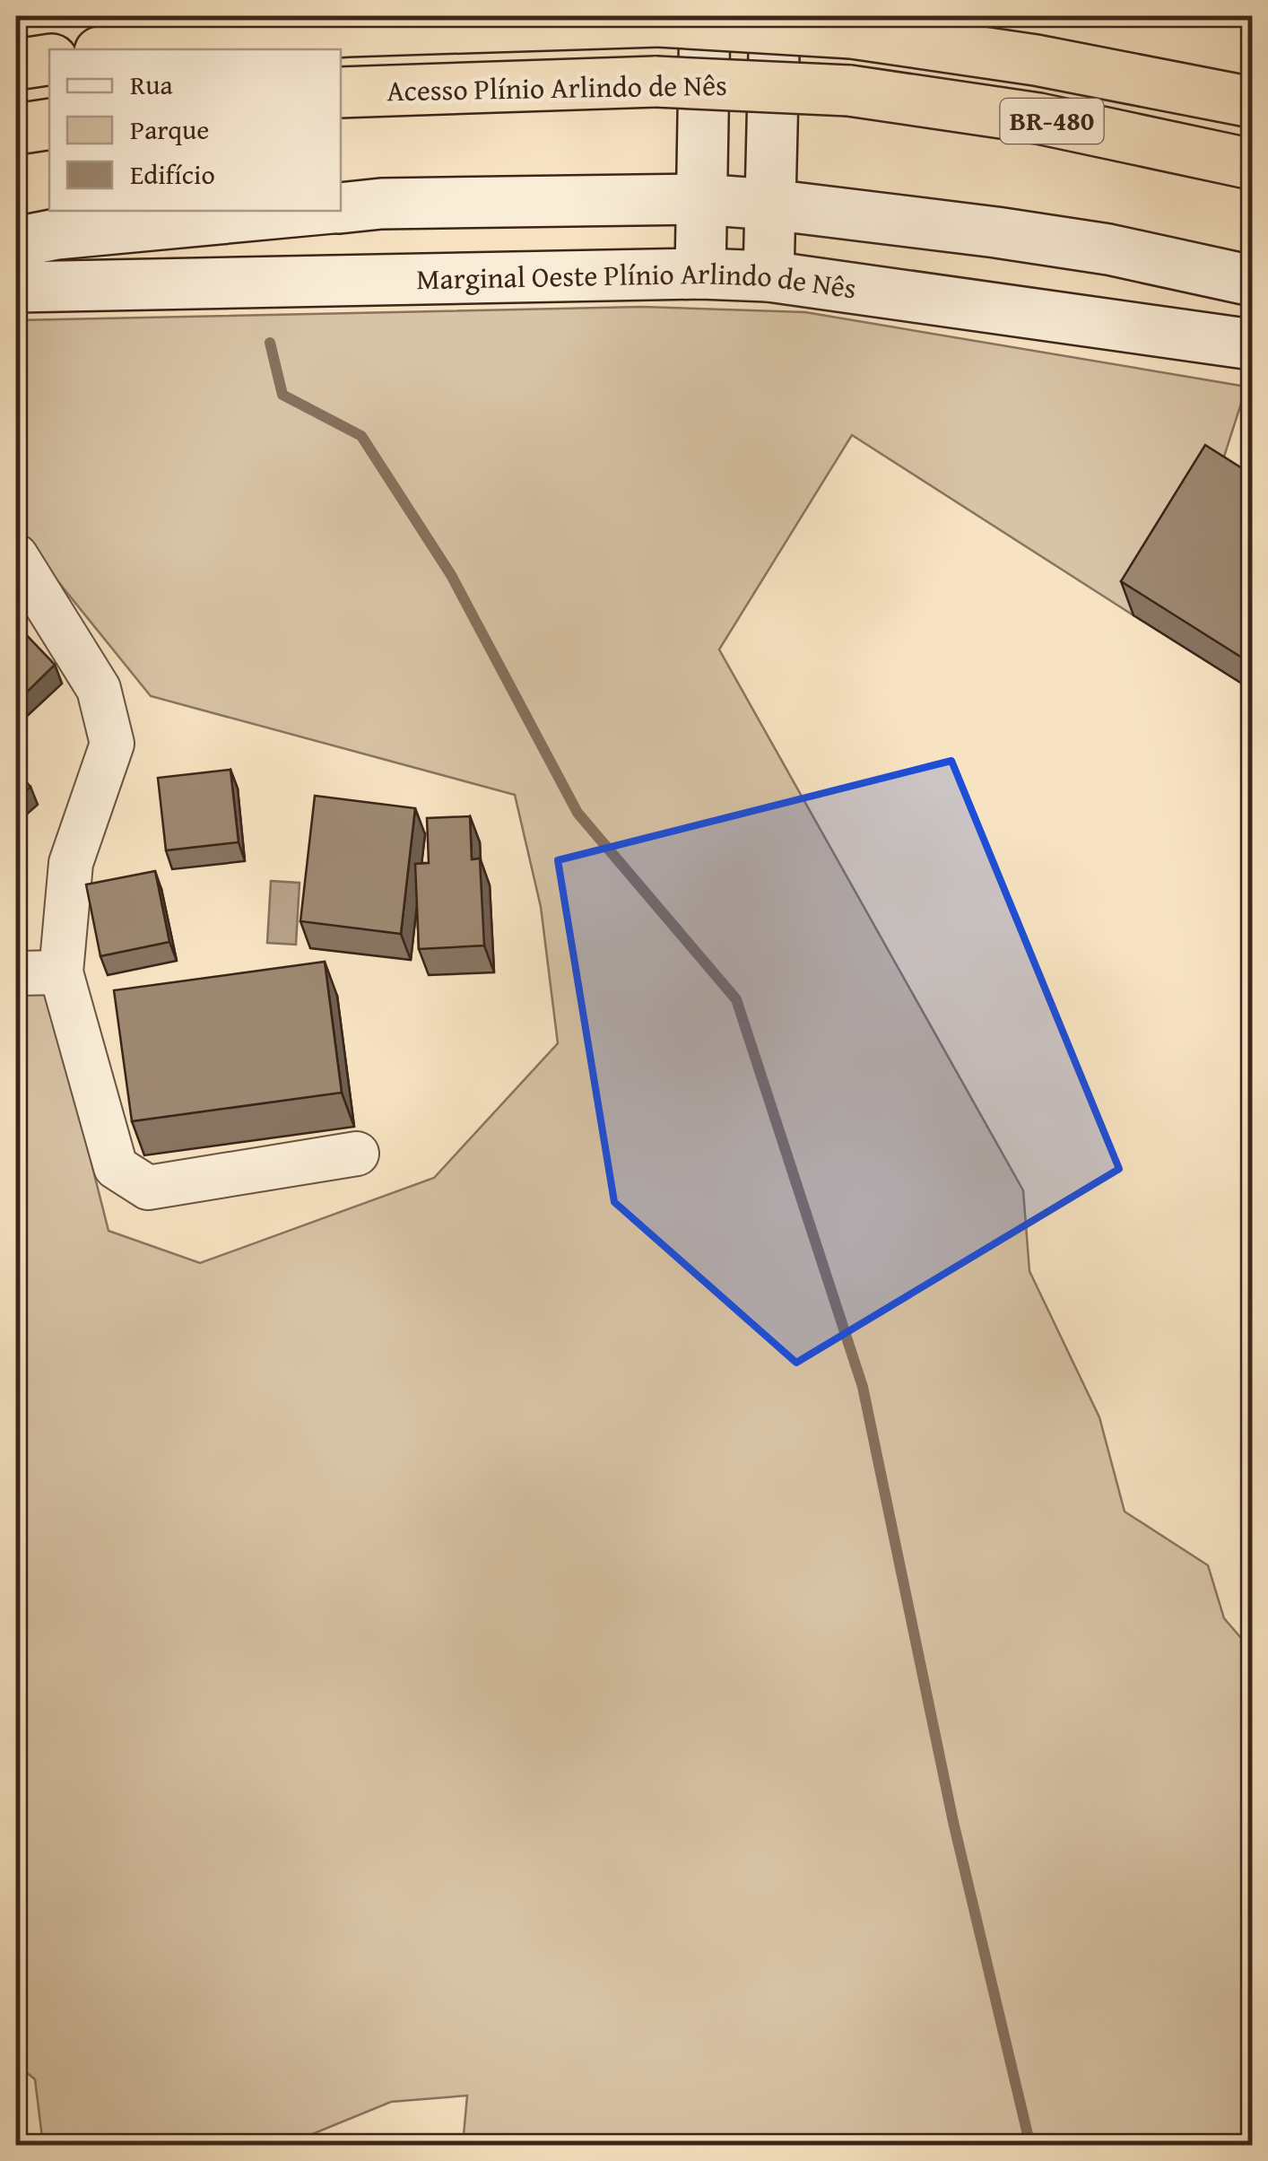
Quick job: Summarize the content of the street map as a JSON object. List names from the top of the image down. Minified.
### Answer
{"streets":{"highway":["Acesso Plínio Arlindo de Nês","BR-480"],"main road":["Marginal Oeste Plínio Arlindo de Nês"]},"legend":["Rua","Parque","Edifício"]}
